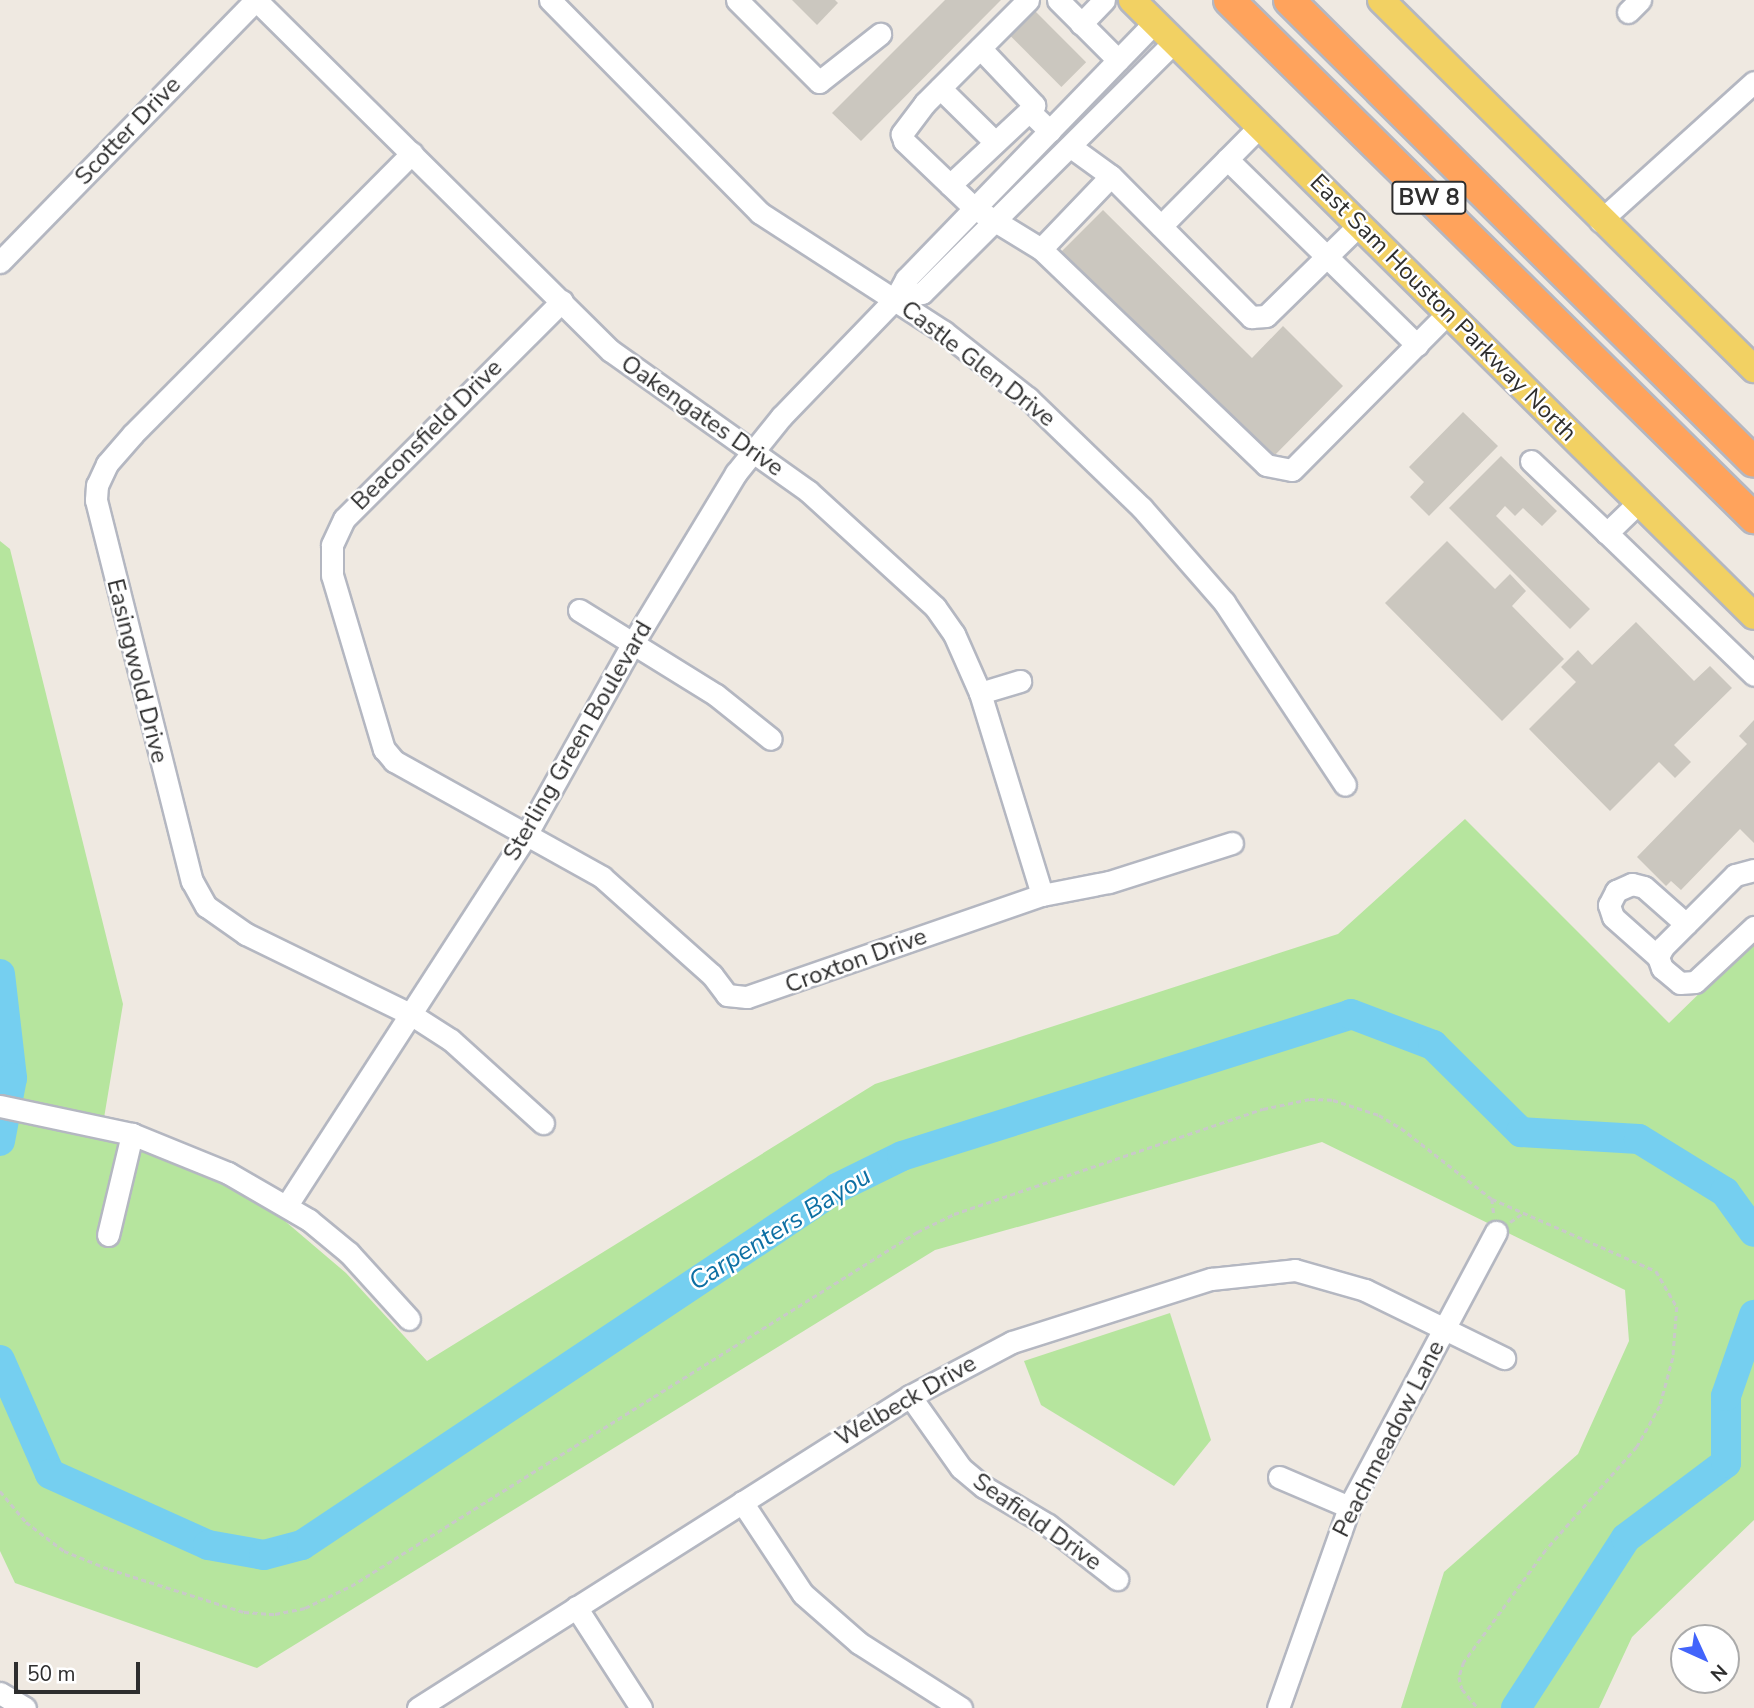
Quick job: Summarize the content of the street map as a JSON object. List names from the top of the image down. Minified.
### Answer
{"streets":{"highway":["BW 8"],"main road":["East Sam Houston Parkway North"],"street":["Scotter Drive","Castle Glen Drive","Oakengates Drive","Beaconsfield Drive","Easingwold Drive","Sterling Green Boulevard","Croxton Drive","Welbeck Drive","Peachmeadow Lane","Seafield Drive"]},"crossings":[["Scotter Drive","Oakengates Drive"],["East Sam Houston Parkway North","Sterling Green Boulevard"],["Castle Glen Drive","Sterling Green Boulevard"],["Oakengates Drive","Beaconsfield Drive"],["Oakengates Drive","Easingwold Drive"],["Oakengates Drive","Sterling Green Boulevard"],["Oakengates Drive","Croxton Drive"],["Beaconsfield Drive","Sterling Green Boulevard"],["Beaconsfield Drive","Croxton Drive"],["Easingwold Drive","Sterling Green Boulevard"],["Sterling Green Boulevard","Croxton Drive"],["Welbeck Drive","Peachmeadow Lane"],["Welbeck Drive","Seafield Drive"]],"water":["Carpenters Bayou"],"scale_bar":"50 m","north":"bottom right"}
